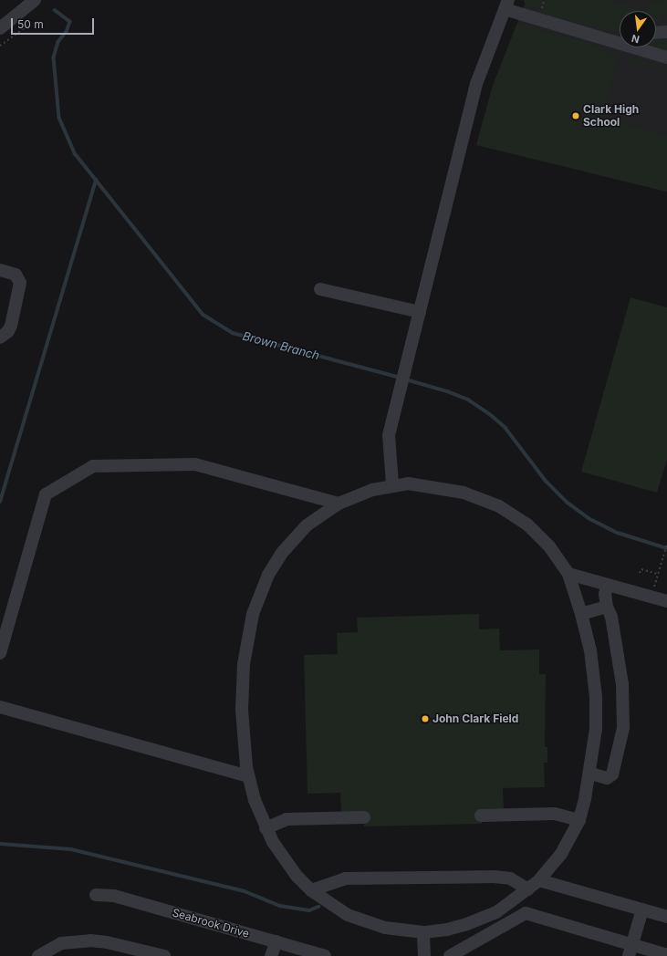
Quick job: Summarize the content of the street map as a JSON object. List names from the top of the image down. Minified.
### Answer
{"streets":{"street":["Seabrook Drive"]},"water":["Brown Branch"],"places":["Clark High School","John Clark Field"],"scale_bar":"50 m","north":"bottom"}
